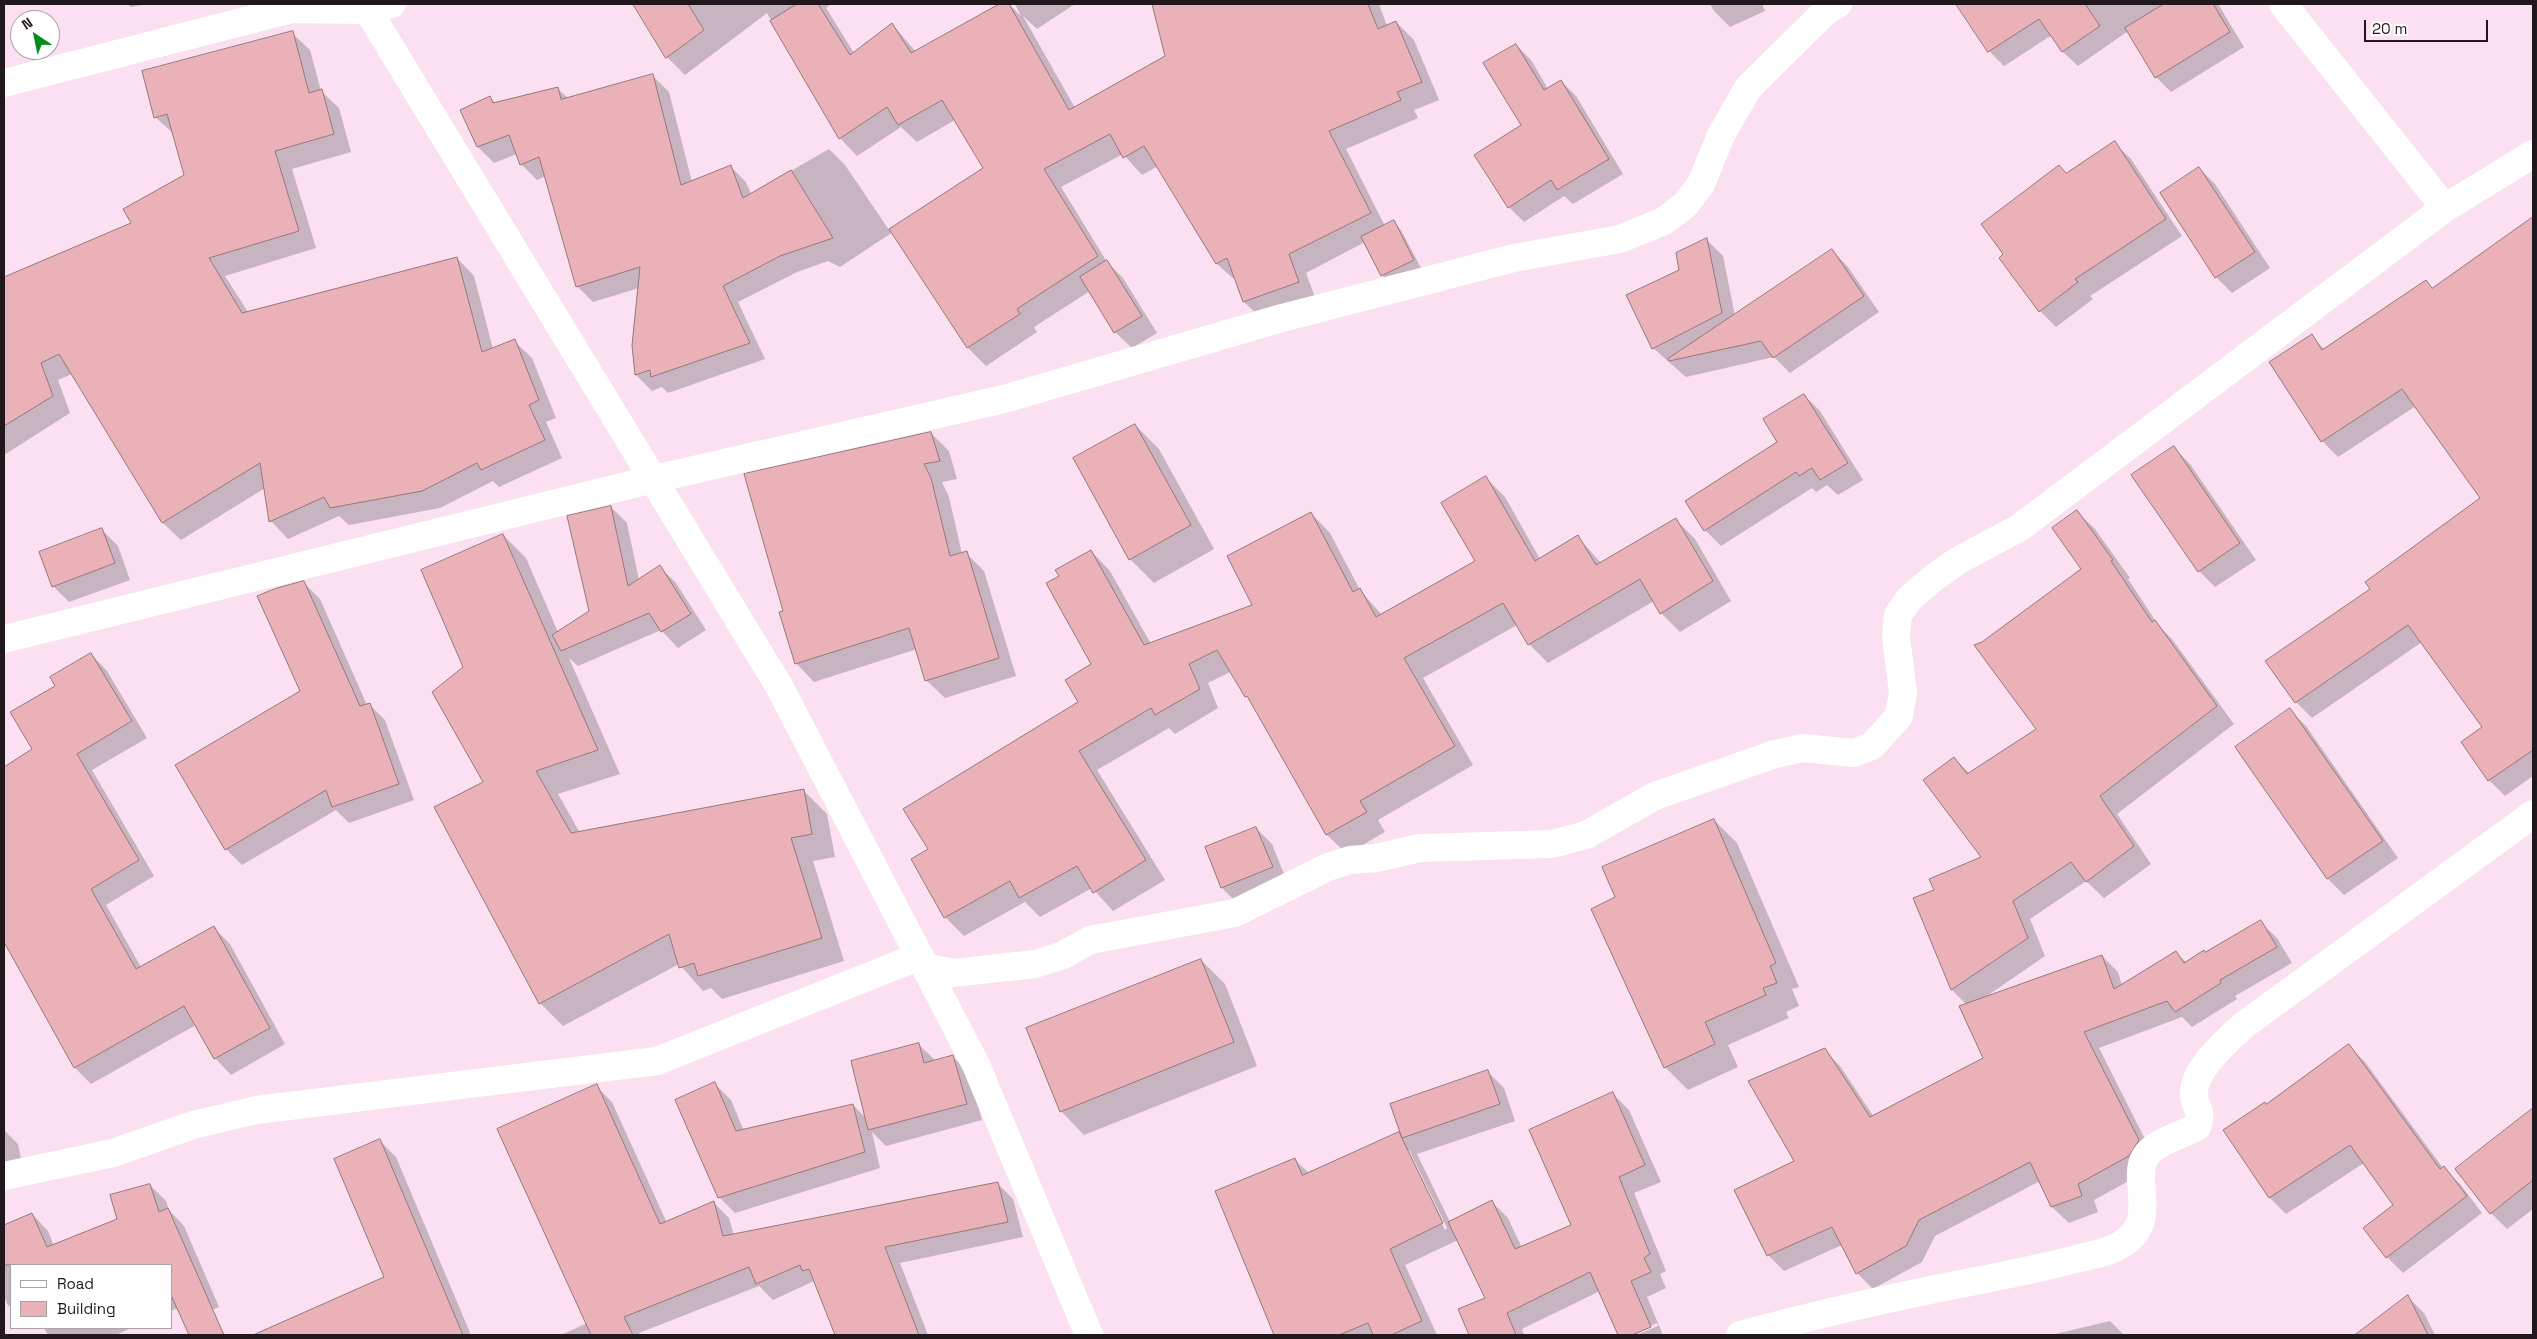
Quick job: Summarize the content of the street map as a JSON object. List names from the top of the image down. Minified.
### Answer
{"legend":["Road","Building"],"scale_bar":"20 m","north":"top left"}
